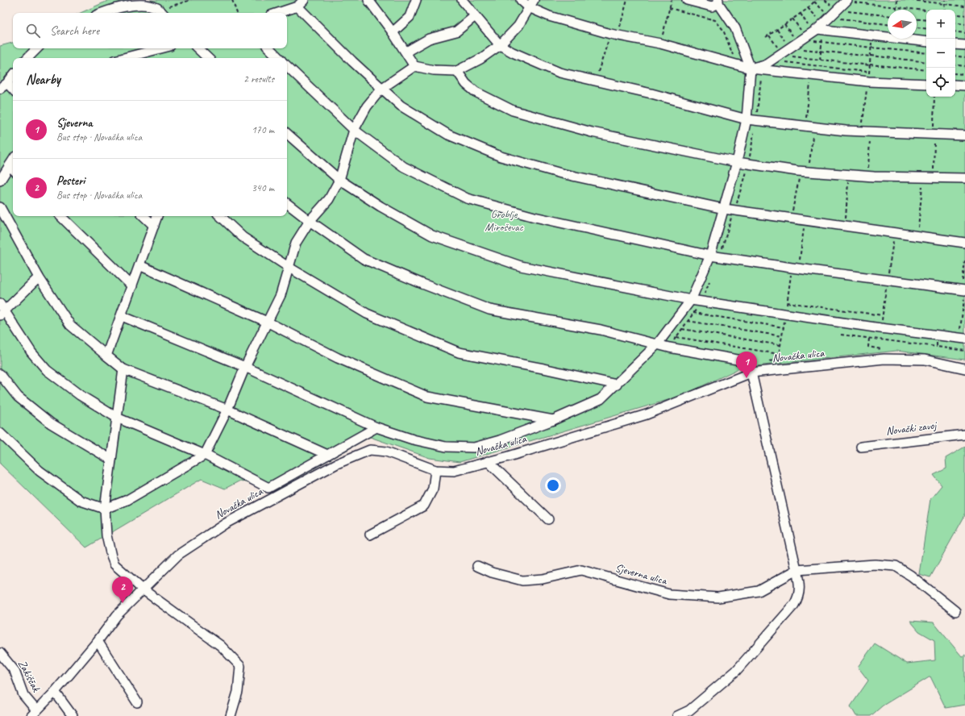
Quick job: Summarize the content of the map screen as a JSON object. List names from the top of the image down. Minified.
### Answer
{"streets":{"street":["Novačka ulica","Novački zavoj","Sjeverna ulica","Zakiščak"]},"crossings":[["Novačka ulica","Zakiščak"]],"parks":["Groblje Miroševac"],"north":"left","page":{"map_buttons":["+","−"],"search":"Search here","heading":["Nearby","2 results"],"list":[{"mark":"1","name":"Sjeverna","note":"Bus stop · Novačka ulica","value":"170 m"},{"mark":"2","name":"Pesteri","note":"Bus stop · Novačka ulica","value":"340 m"}],"pins":["1","2"]}}
